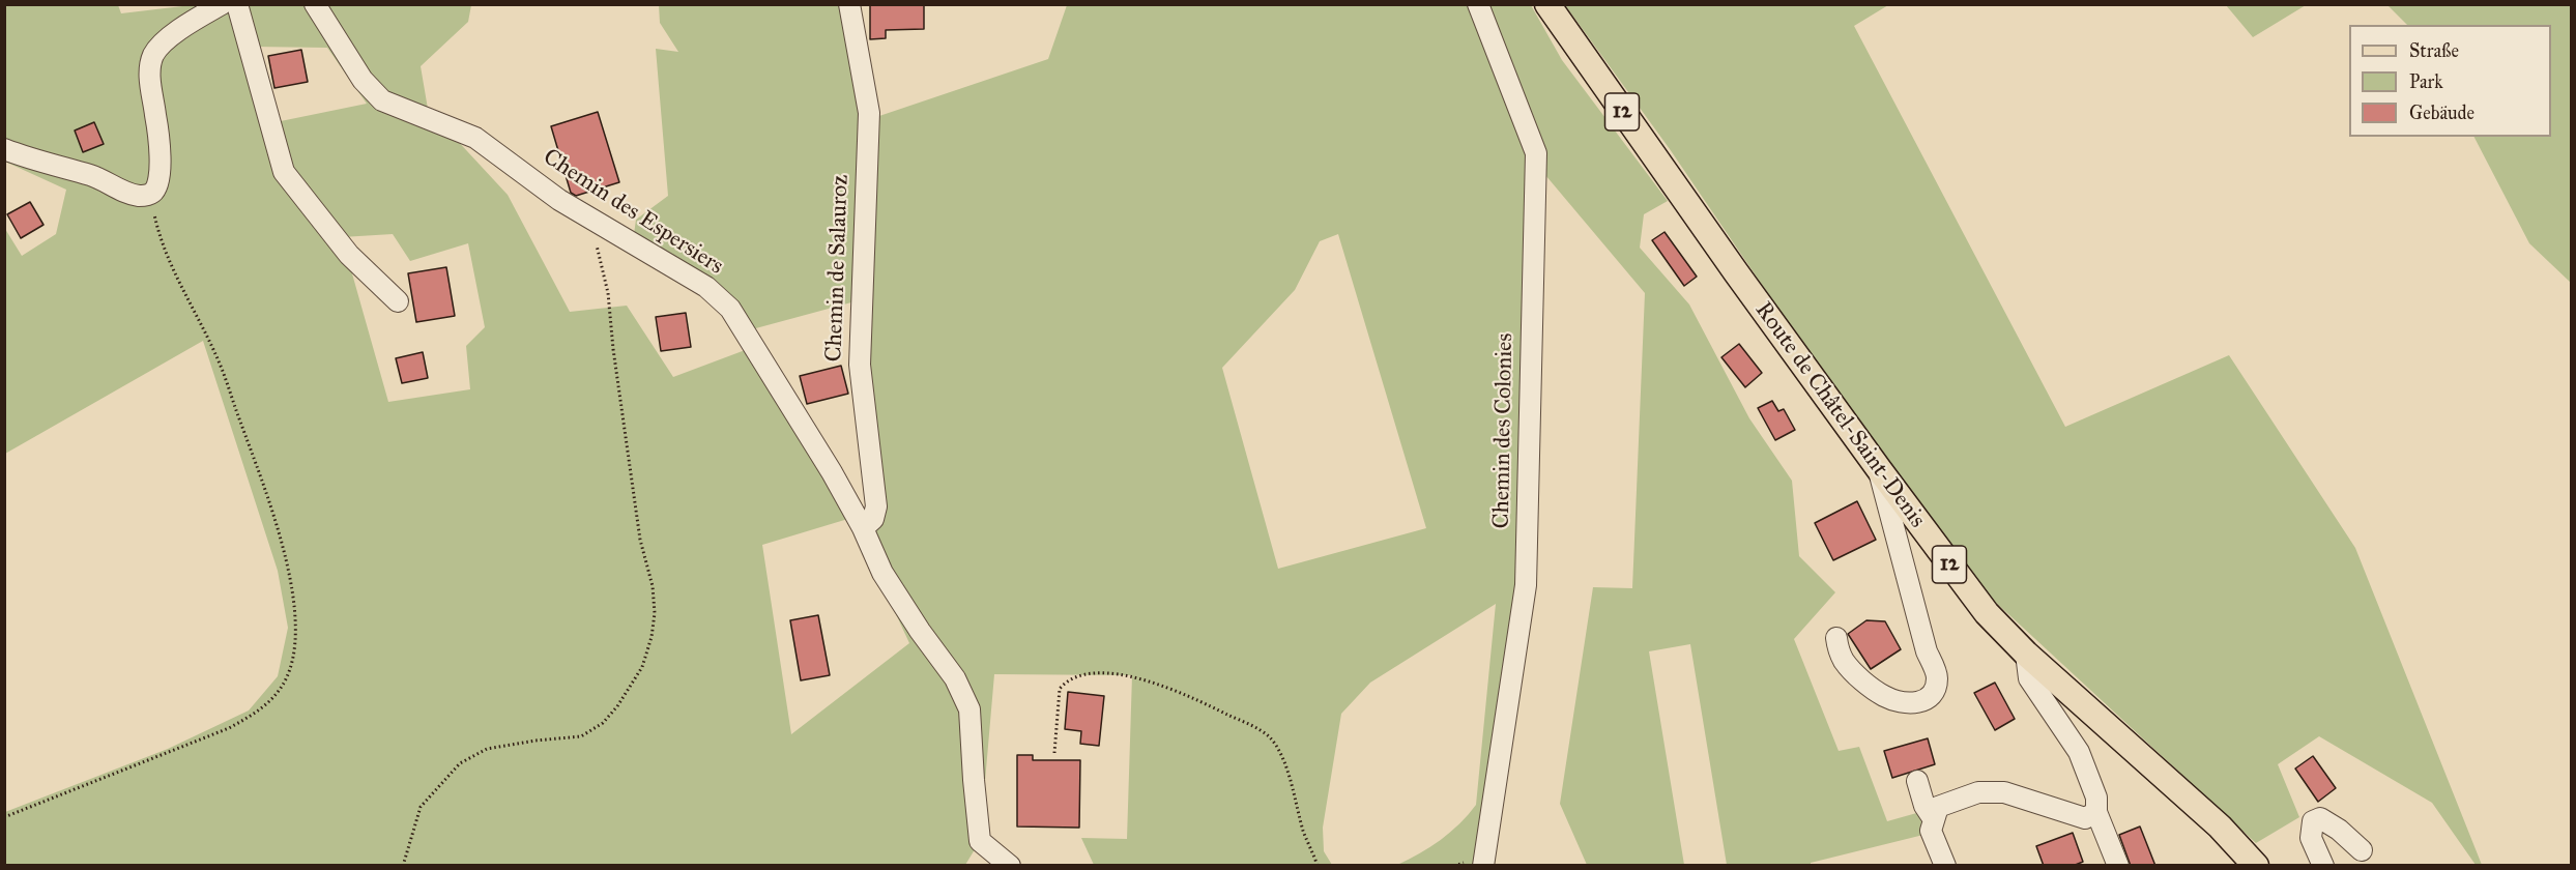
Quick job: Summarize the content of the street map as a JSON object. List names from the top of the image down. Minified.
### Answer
{"streets":{"main road":["12","Route de Châtel-Saint-Denis"],"street":["Chemin des Espersiers","Chemin de Salauroz","Chemin des Colonies"]},"crossings":[["Chemin des Espersiers","Chemin de Salauroz"]],"legend":["Straße","Park","Gebäude"]}
